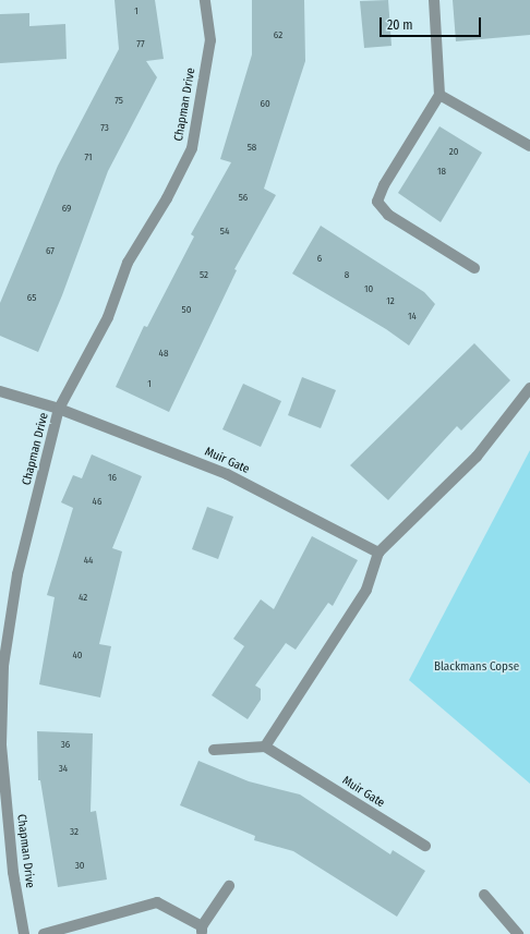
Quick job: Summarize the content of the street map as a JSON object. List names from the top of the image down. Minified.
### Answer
{"streets":{"street":["Chapman Drive","Muir Gate"]},"crossings":[["Chapman Drive","Muir Gate"]],"parks":["Blackmans Copse"],"house_numbers":["1","62","77","75","60","73","58","20","71","18","56","69","54","67","6","52","8","10","65","12","50","14","48","1","16","46","44","42","40","36","34","32","30"],"scale_bar":"20 m"}
